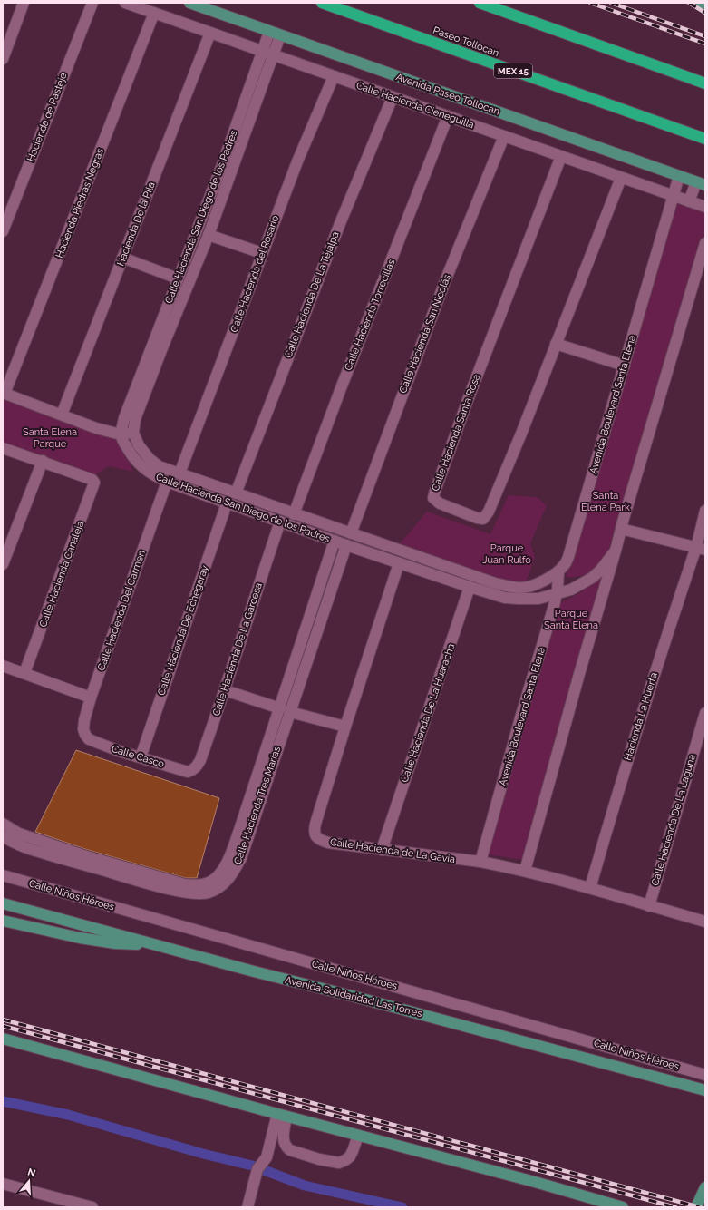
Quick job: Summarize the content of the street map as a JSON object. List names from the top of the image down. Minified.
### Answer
{"streets":{"highway":["Paseo Tollocan","MEX 15"],"main road":["Avenida Paseo Tollocan","Avenida Solidaridad Las Torres"],"street":["Calle Hacienda Cieneguilla","Hacienda de Pasteje","Hacienda Piedras Negras","Calle Hacienda San Diego de los Padres","Hacienda De la Pila","Calle Hacienda del Rosario","Calle Hacienda De La Tejalpa","Calle Hacienda Torrecillas","Calle Hacienda San Nicolás","Avenida Boulevard Santa Elena","Calle Hacienda Santa Rosa","Calle Hacienda Canaleja","Calle Hacienda Del Carmen","Calle Hacienda De Echegaray","Calle Hacienda De La Garcesa","Calle Hacienda De La Huaracha","Hacienda La Huerta","Calle Casco","Calle Hacienda Tres Marías","Calle Hacienda De La Laguna","Calle Hacienda de La Gavia","Calle Niños Héroes"]},"crossings":[["Avenida Paseo Tollocan","Calle Hacienda San Diego de los Padres"],["Avenida Paseo Tollocan","Avenida Boulevard Santa Elena"],["Calle Hacienda Cieneguilla","Hacienda Piedras Negras"],["Calle Hacienda Cieneguilla","Calle Hacienda San Diego de los Padres"],["Calle Hacienda Cieneguilla","Hacienda De la Pila"],["Calle Hacienda Cieneguilla","Calle Hacienda del Rosario"],["Calle Hacienda Cieneguilla","Calle Hacienda De La Tejalpa"],["Calle Hacienda Cieneguilla","Calle Hacienda Torrecillas"],["Calle Hacienda Cieneguilla","Calle Hacienda San Nicolás"],["Calle Hacienda Cieneguilla","Avenida Boulevard Santa Elena"],["Calle Hacienda Cieneguilla","Calle Hacienda Santa Rosa"],["Calle Hacienda San Diego de los Padres","Calle Hacienda del Rosario"],["Calle Hacienda San Diego de los Padres","Calle Hacienda De La Tejalpa"],["Calle Hacienda San Diego de los Padres","Calle Hacienda Torrecillas"],["Calle Hacienda San Diego de los Padres","Calle Hacienda San Nicolás"],["Calle Hacienda San Diego de los Padres","Avenida Boulevard Santa Elena"],["Calle Hacienda San Diego de los Padres","Calle Hacienda Del Carmen"],["Calle Hacienda San Diego de los Padres","Calle Hacienda De Echegaray"],["Calle Hacienda San Diego de los Padres","Calle Hacienda De La Garcesa"],["Calle Hacienda San Diego de los Padres","Calle Hacienda De La Huaracha"],["Calle Hacienda San Diego de los Padres","Calle Hacienda Tres Marías"],["Calle Hacienda San Diego de los Padres","Calle Hacienda de La Gavia"],["Avenida Boulevard Santa Elena","Calle Hacienda de La Gavia"],["Calle Hacienda Del Carmen","Calle Casco"],["Calle Hacienda De Echegaray","Calle Casco"],["Calle Hacienda De La Garcesa","Calle Casco"],["Calle Hacienda De La Huaracha","Calle Hacienda de La Gavia"],["Hacienda La Huerta","Calle Hacienda de La Gavia"],["Calle Hacienda De La Laguna","Calle Hacienda de La Gavia"]],"parks":["Santa Elena Parque","Santa Elena Park","Parque Juan Rulfo","Parque Santa Elena"],"north":"top"}
